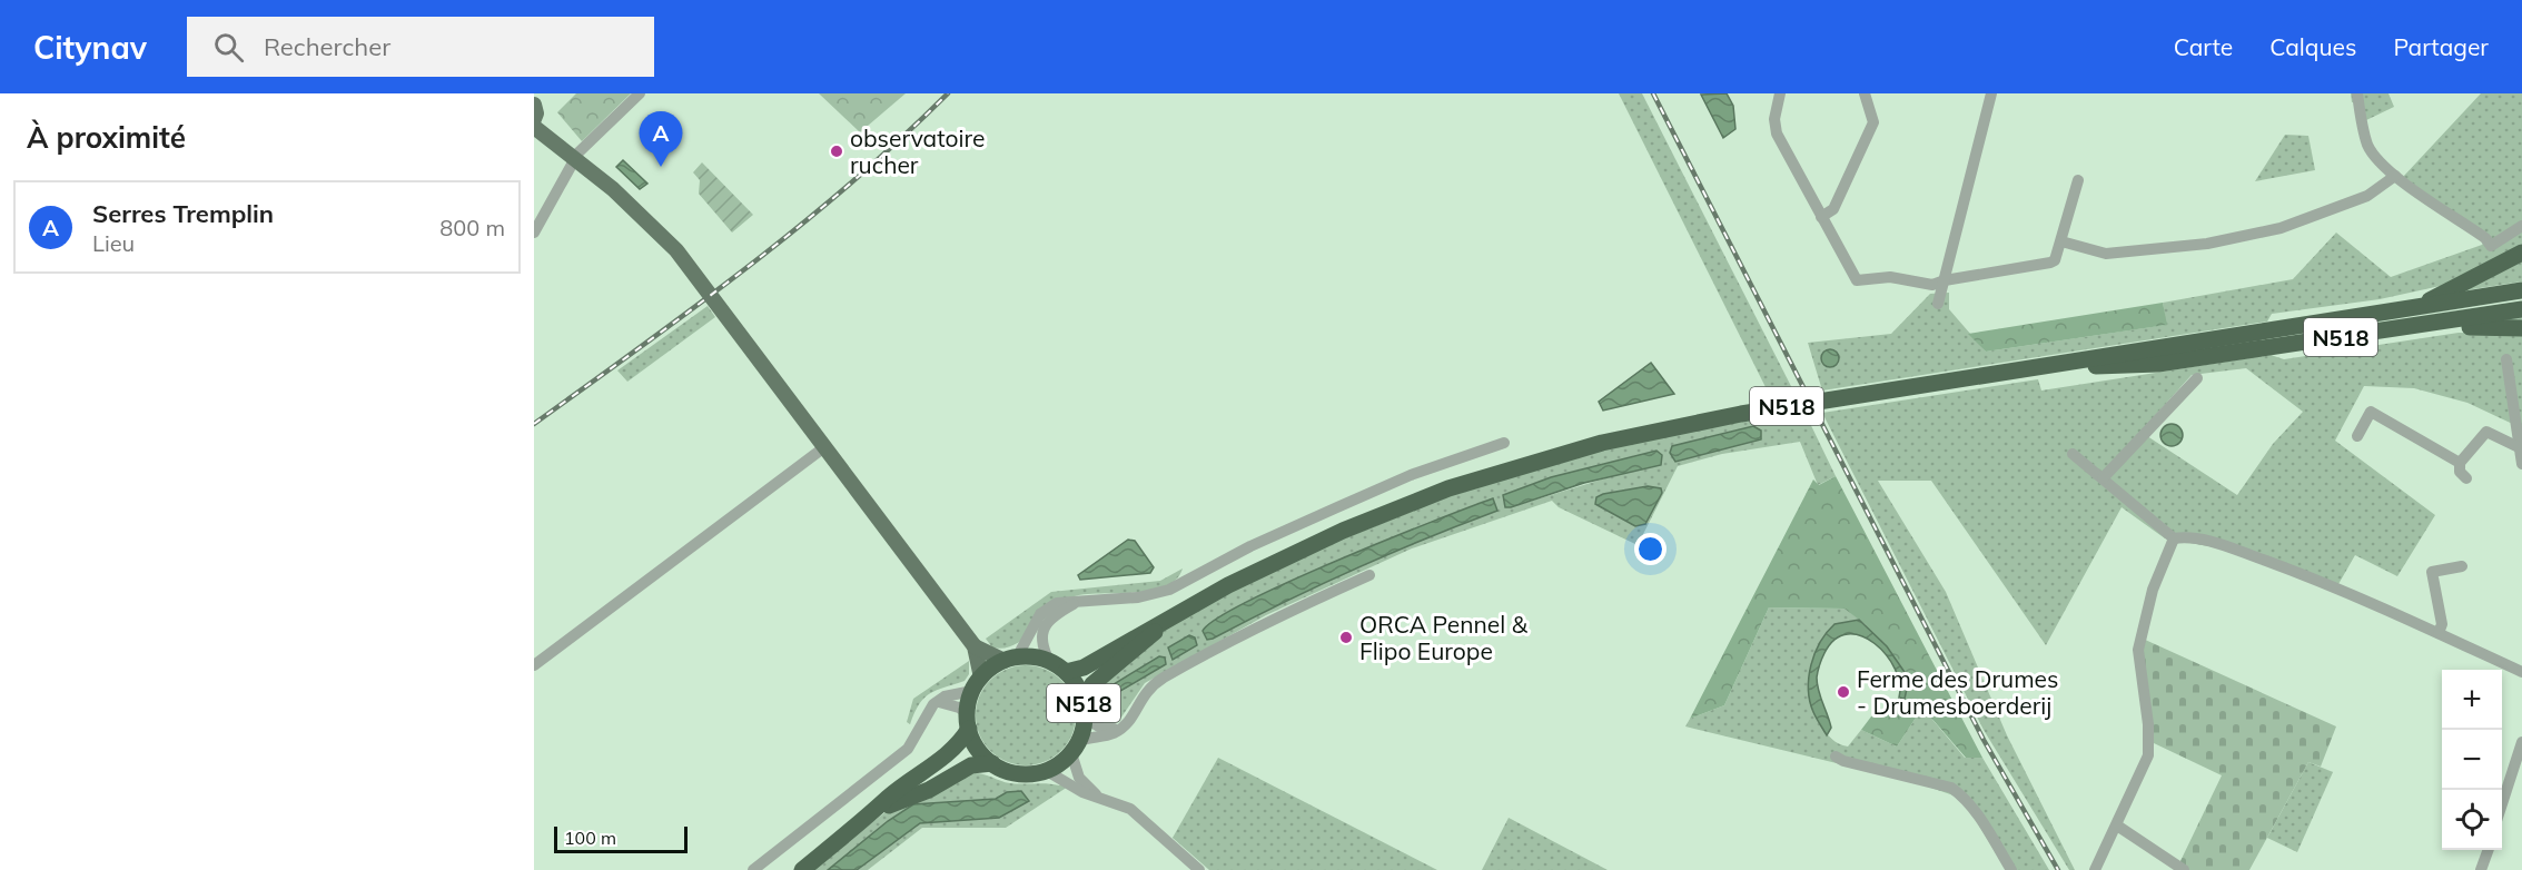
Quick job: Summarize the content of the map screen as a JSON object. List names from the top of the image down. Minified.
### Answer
{"streets":{"highway":["N518"]},"places":["observatoire rucher","ORCA Pennel & Flipo Europe","Ferme des Drumes - Drumesboerderij"],"scale_bar":"100 m","page":{"header":"Citynav","search":"Rechercher","nav":["Carte","Calques","Partager"],"heading":"À proximité","pins":"A","list":[{"mark":"A","name":"Serres Tremplin","note":"Lieu","value":"800 m"}],"map_buttons":["+","−"],"scale":"100 m"}}
